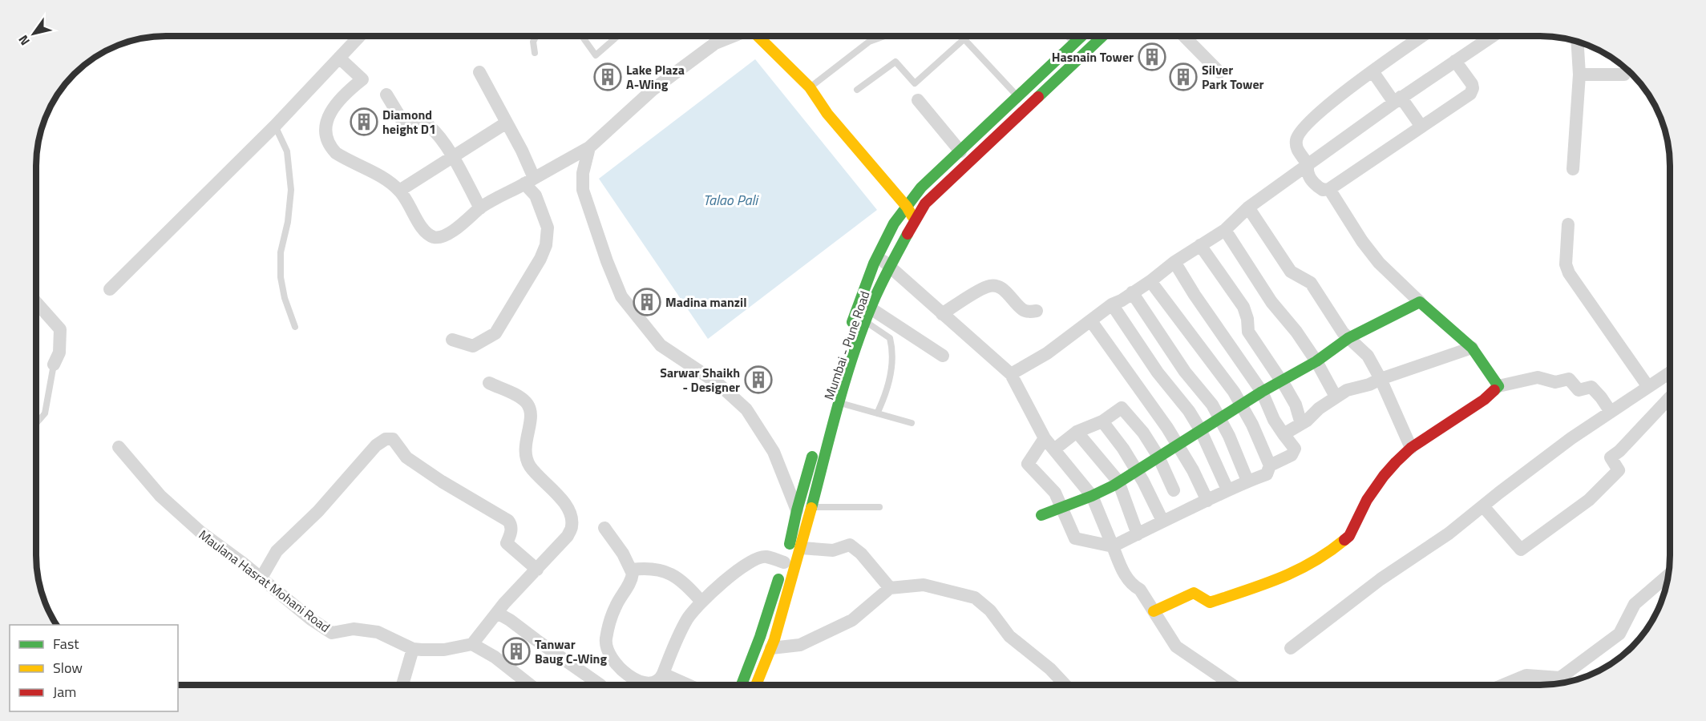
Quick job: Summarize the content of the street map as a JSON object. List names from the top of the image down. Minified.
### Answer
{"streets":{"main road":["Mumbai - Pune Road"],"street":["Maulana Hasrat Mohani Road"]},"water":["Talao Pali"],"places":{"building":["Hasnain Tower","Lake Plaza A-Wing","Silver Park Tower","Diamond height D1","Madina manzil","Sarwar Shaikh - Designer","Tanwar Baug C-Wing"]},"legend":["Fast","Slow","Jam"],"north":"bottom left"}
